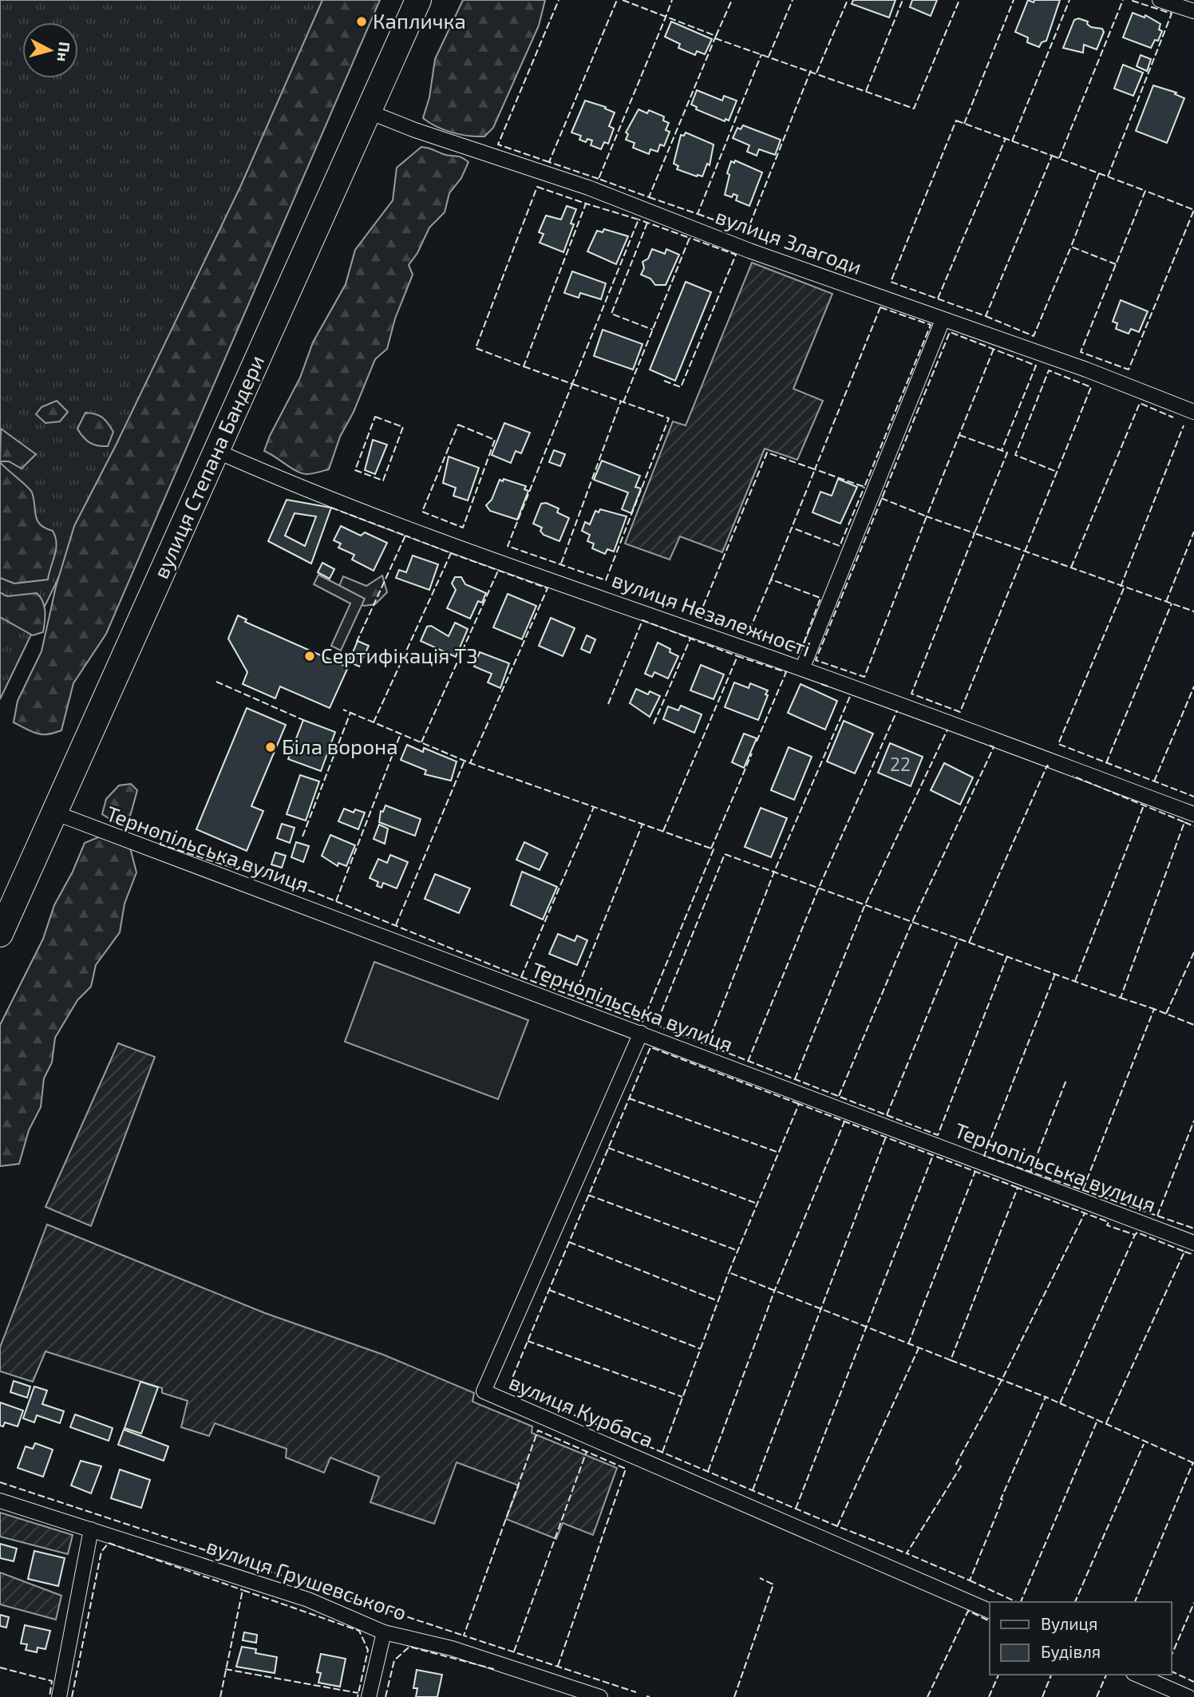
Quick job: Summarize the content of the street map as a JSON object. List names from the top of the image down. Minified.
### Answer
{"streets":{"highway":["вулиця Степана Бандери"],"street":["вулиця Злагоди","вулиця Незалежності","Тернопільська вулиця","вулиця Курбаса","вулиця Грушевського"]},"crossings":[["вулиця Злагоди","вулиця Степана Бандери"],["вулиця Степана Бандери","вулиця Незалежності"],["вулиця Степана Бандери","Тернопільська вулиця"],["Тернопільська вулиця","вулиця Курбаса"]],"places":["Капличка","Сертифікація ТЗ","Біла ворона"],"house_numbers":["22"],"legend":["Вулиця","Будівля"],"north":"right"}
